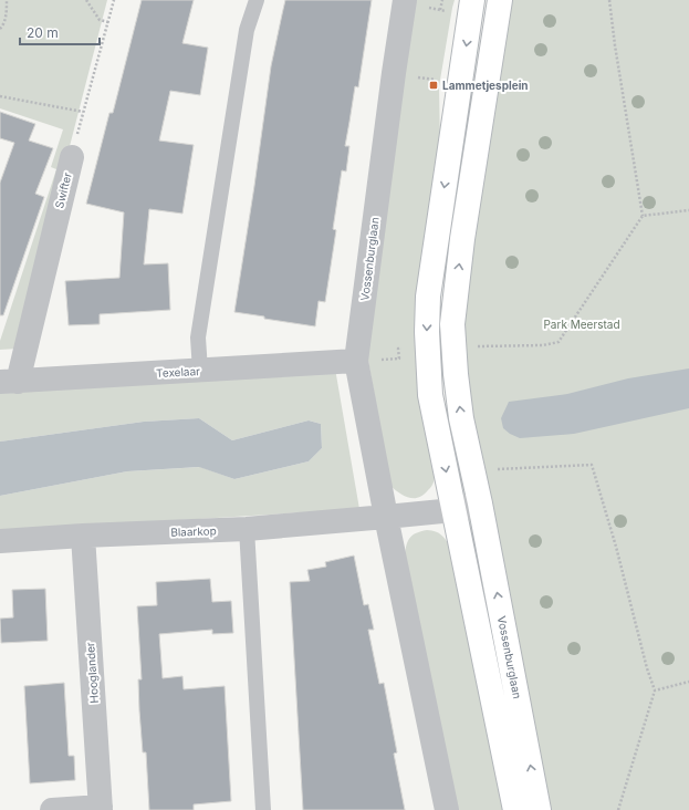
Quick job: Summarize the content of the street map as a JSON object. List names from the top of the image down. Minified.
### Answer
{"streets":{"street":["Swifter","Vossenburglaan","Texelaar","Blaarkop","Hooglander"]},"crossings":[["Swifter","Texelaar"],["Vossenburglaan","Texelaar"],["Vossenburglaan","Blaarkop"],["Blaarkop","Hooglander"]],"parks":["Park Meerstad"],"places":{"transit":["Lammetjesplein"]},"scale_bar":"20 m"}
